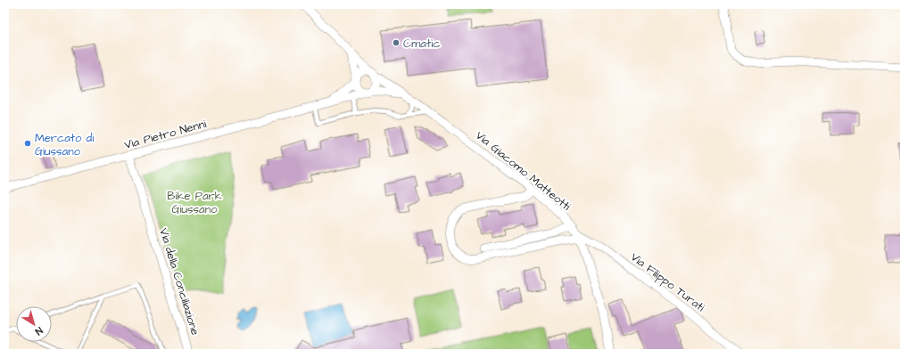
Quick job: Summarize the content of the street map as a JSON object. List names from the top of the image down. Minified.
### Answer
{"streets":{"street":["Via Pietro Nenni","Via Giacomo Matteotti","Via della Conciliazione","Via Filippo Turati"]},"crossings":[["Via Pietro Nenni","Via Giacomo Matteotti"],["Via Pietro Nenni","Via della Conciliazione"],["Via Giacomo Matteotti","Via Filippo Turati"]],"parks":["Bike Park Giussano"],"places":["Cmatic","Mercato di Giussano"],"north":"bottom right"}
